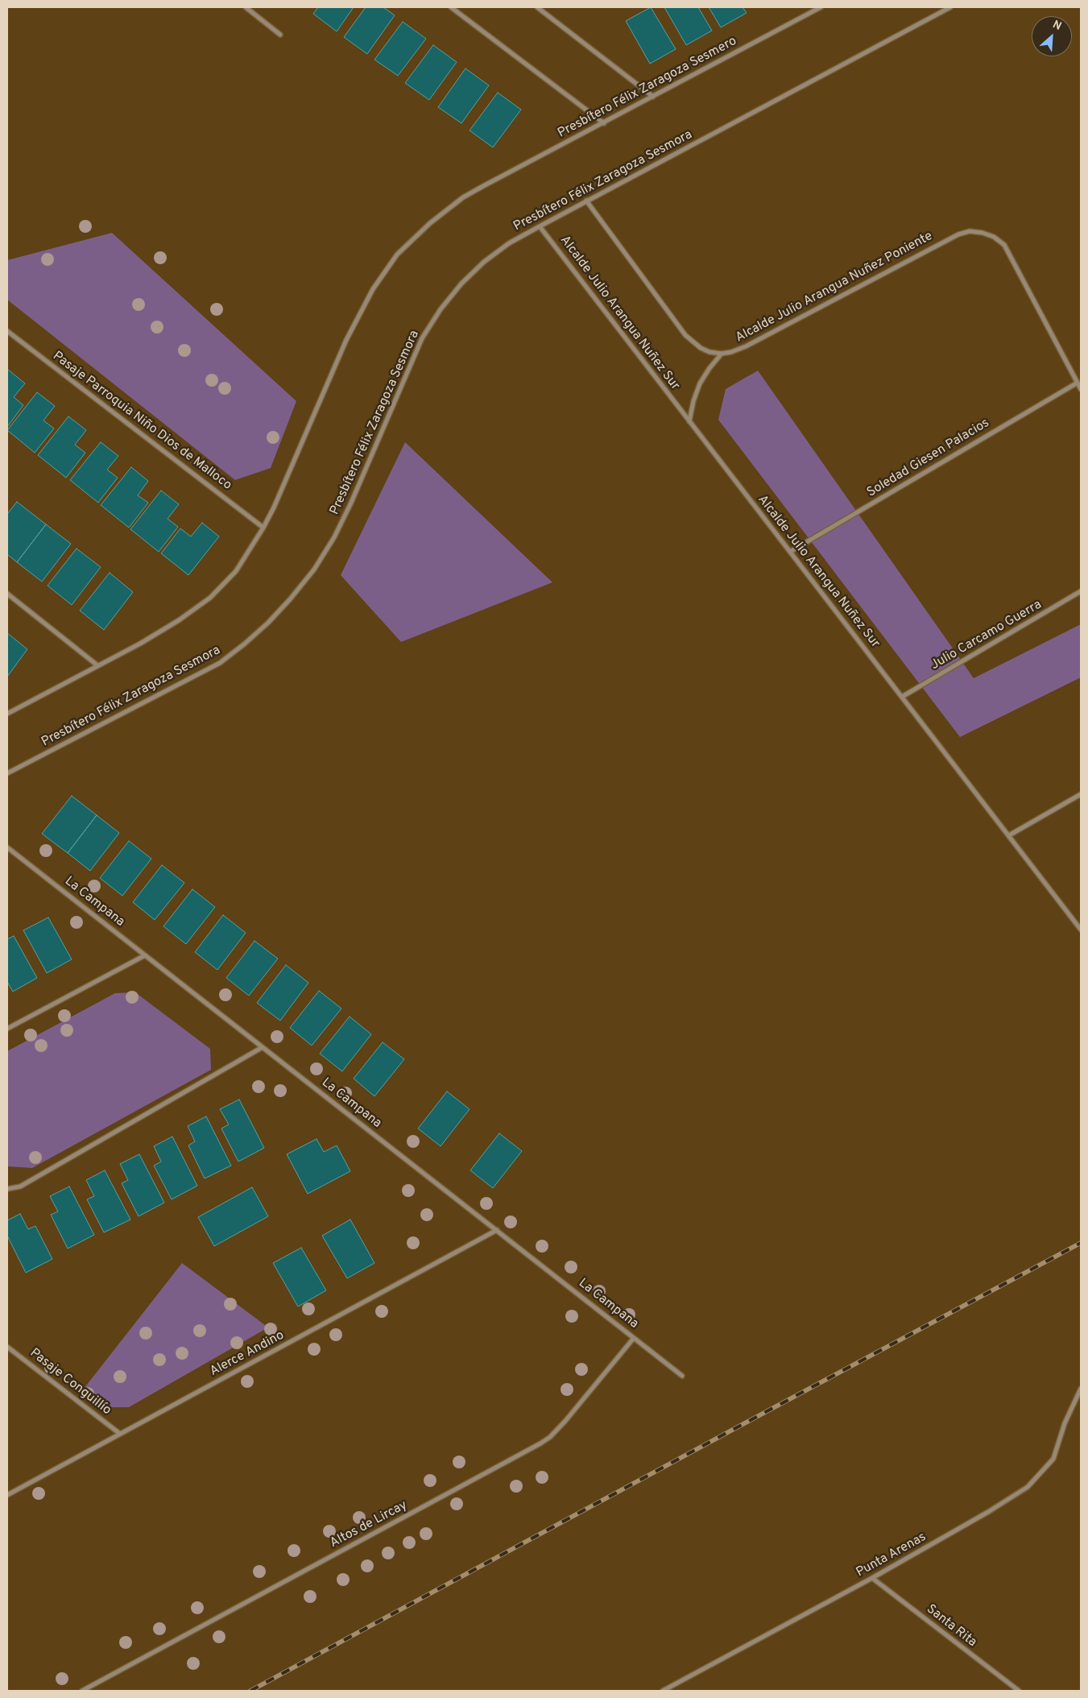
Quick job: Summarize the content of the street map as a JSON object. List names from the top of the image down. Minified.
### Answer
{"streets":{"street":["Presbítero Félix Zaragoza Sesmero","Presbítero Félix Zaragoza Sesmora","Alcalde Julio Arangua Nuñez Poniente","Alcalde Julio Arangua Nuñez Sur","Pasaje Parroquia Niño Dios de Malloco","Soledad Giesen Palacios","Julio Carcamo Guerra","La Campana","Alerce Andino","Pasaje Conguillío","Altos de Lircay","Punta Arenas","Santa Rita"]},"crossings":[["Presbítero Félix Zaragoza Sesmero","Pasaje Parroquia Niño Dios de Malloco"],["Presbítero Félix Zaragoza Sesmora","Alcalde Julio Arangua Nuñez Sur"],["Alcalde Julio Arangua Nuñez Poniente","Soledad Giesen Palacios"],["Alcalde Julio Arangua Nuñez Sur","Soledad Giesen Palacios"],["Alcalde Julio Arangua Nuñez Sur","Julio Carcamo Guerra"],["La Campana","Alerce Andino"],["La Campana","Altos de Lircay"],["Alerce Andino","Pasaje Conguillío"],["Punta Arenas","Santa Rita"]],"north":"top right"}
